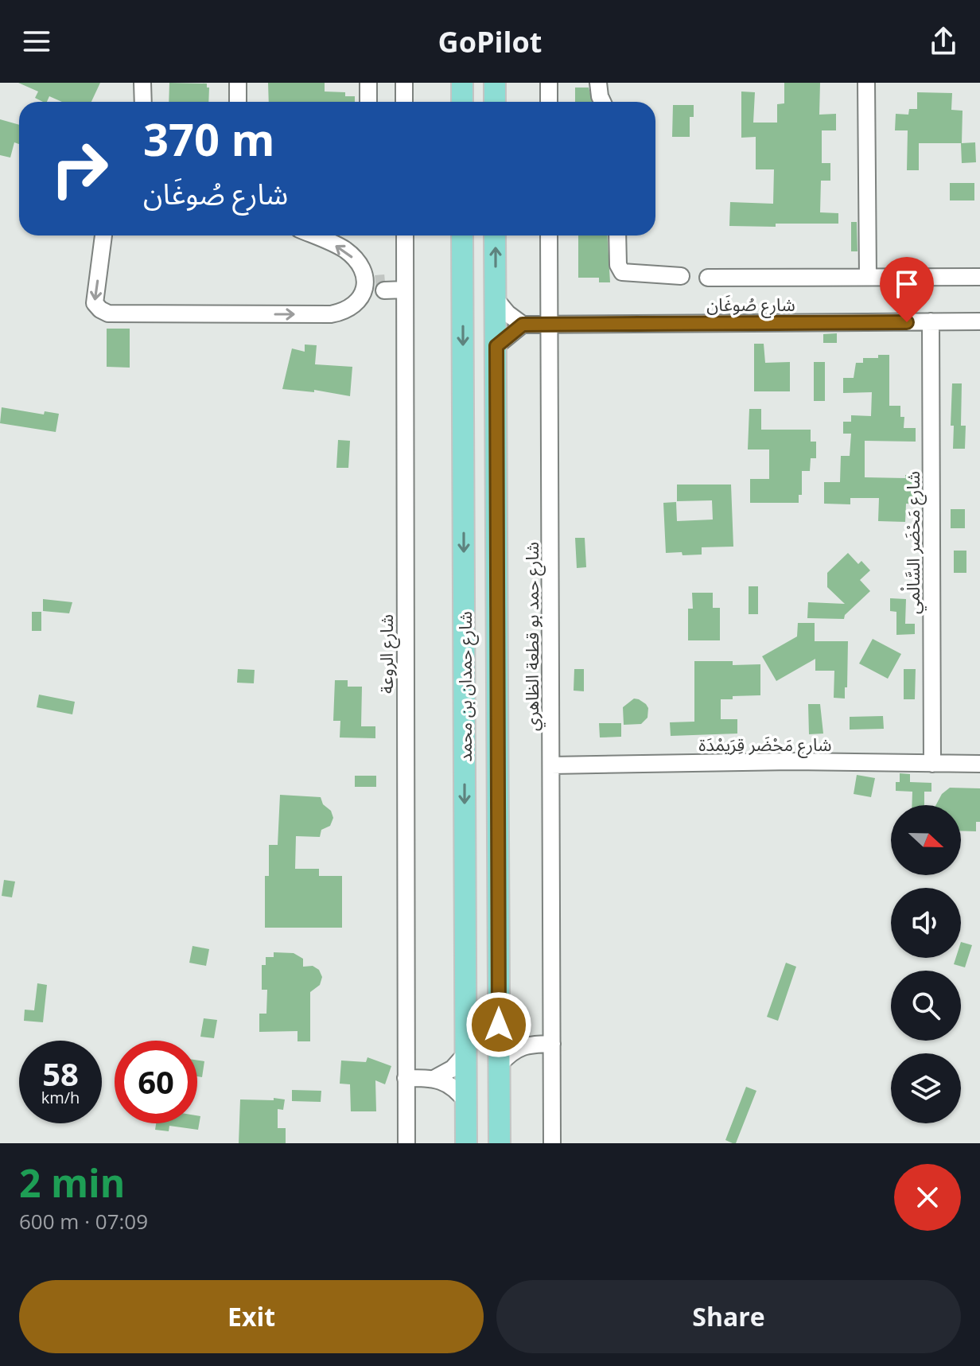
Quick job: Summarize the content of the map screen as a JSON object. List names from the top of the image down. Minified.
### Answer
{"streets":{"main road":["شارع حمدان بن محمد"],"street":["شارع صُوغَان","شارع مَحْضَر السَّالْمي","شارع حمد بو قطعة الظاهري","شارع الروعة","شارع مَحْضَر قِرَيمْدَة"]},"crossings":[["شارع صُوغَان","شارع مَحْضَر السَّالْمي"],["شارع صُوغَان","شارع حمد بو قطعة الظاهري"],["شارع مَحْضَر السَّالْمي","شارع مَحْضَر قِرَيمْدَة"],["شارع حمد بو قطعة الظاهري","شارع مَحْضَر قِرَيمْدَة"]],"north":"right","page":{"header":"GoPilot","turn":["370 m","شارع صُوغَان"],"speed":"58 km/h","limit":"60","heading":["2 min","600 m · 07:09"],"buttons":["Exit","Share"]}}
